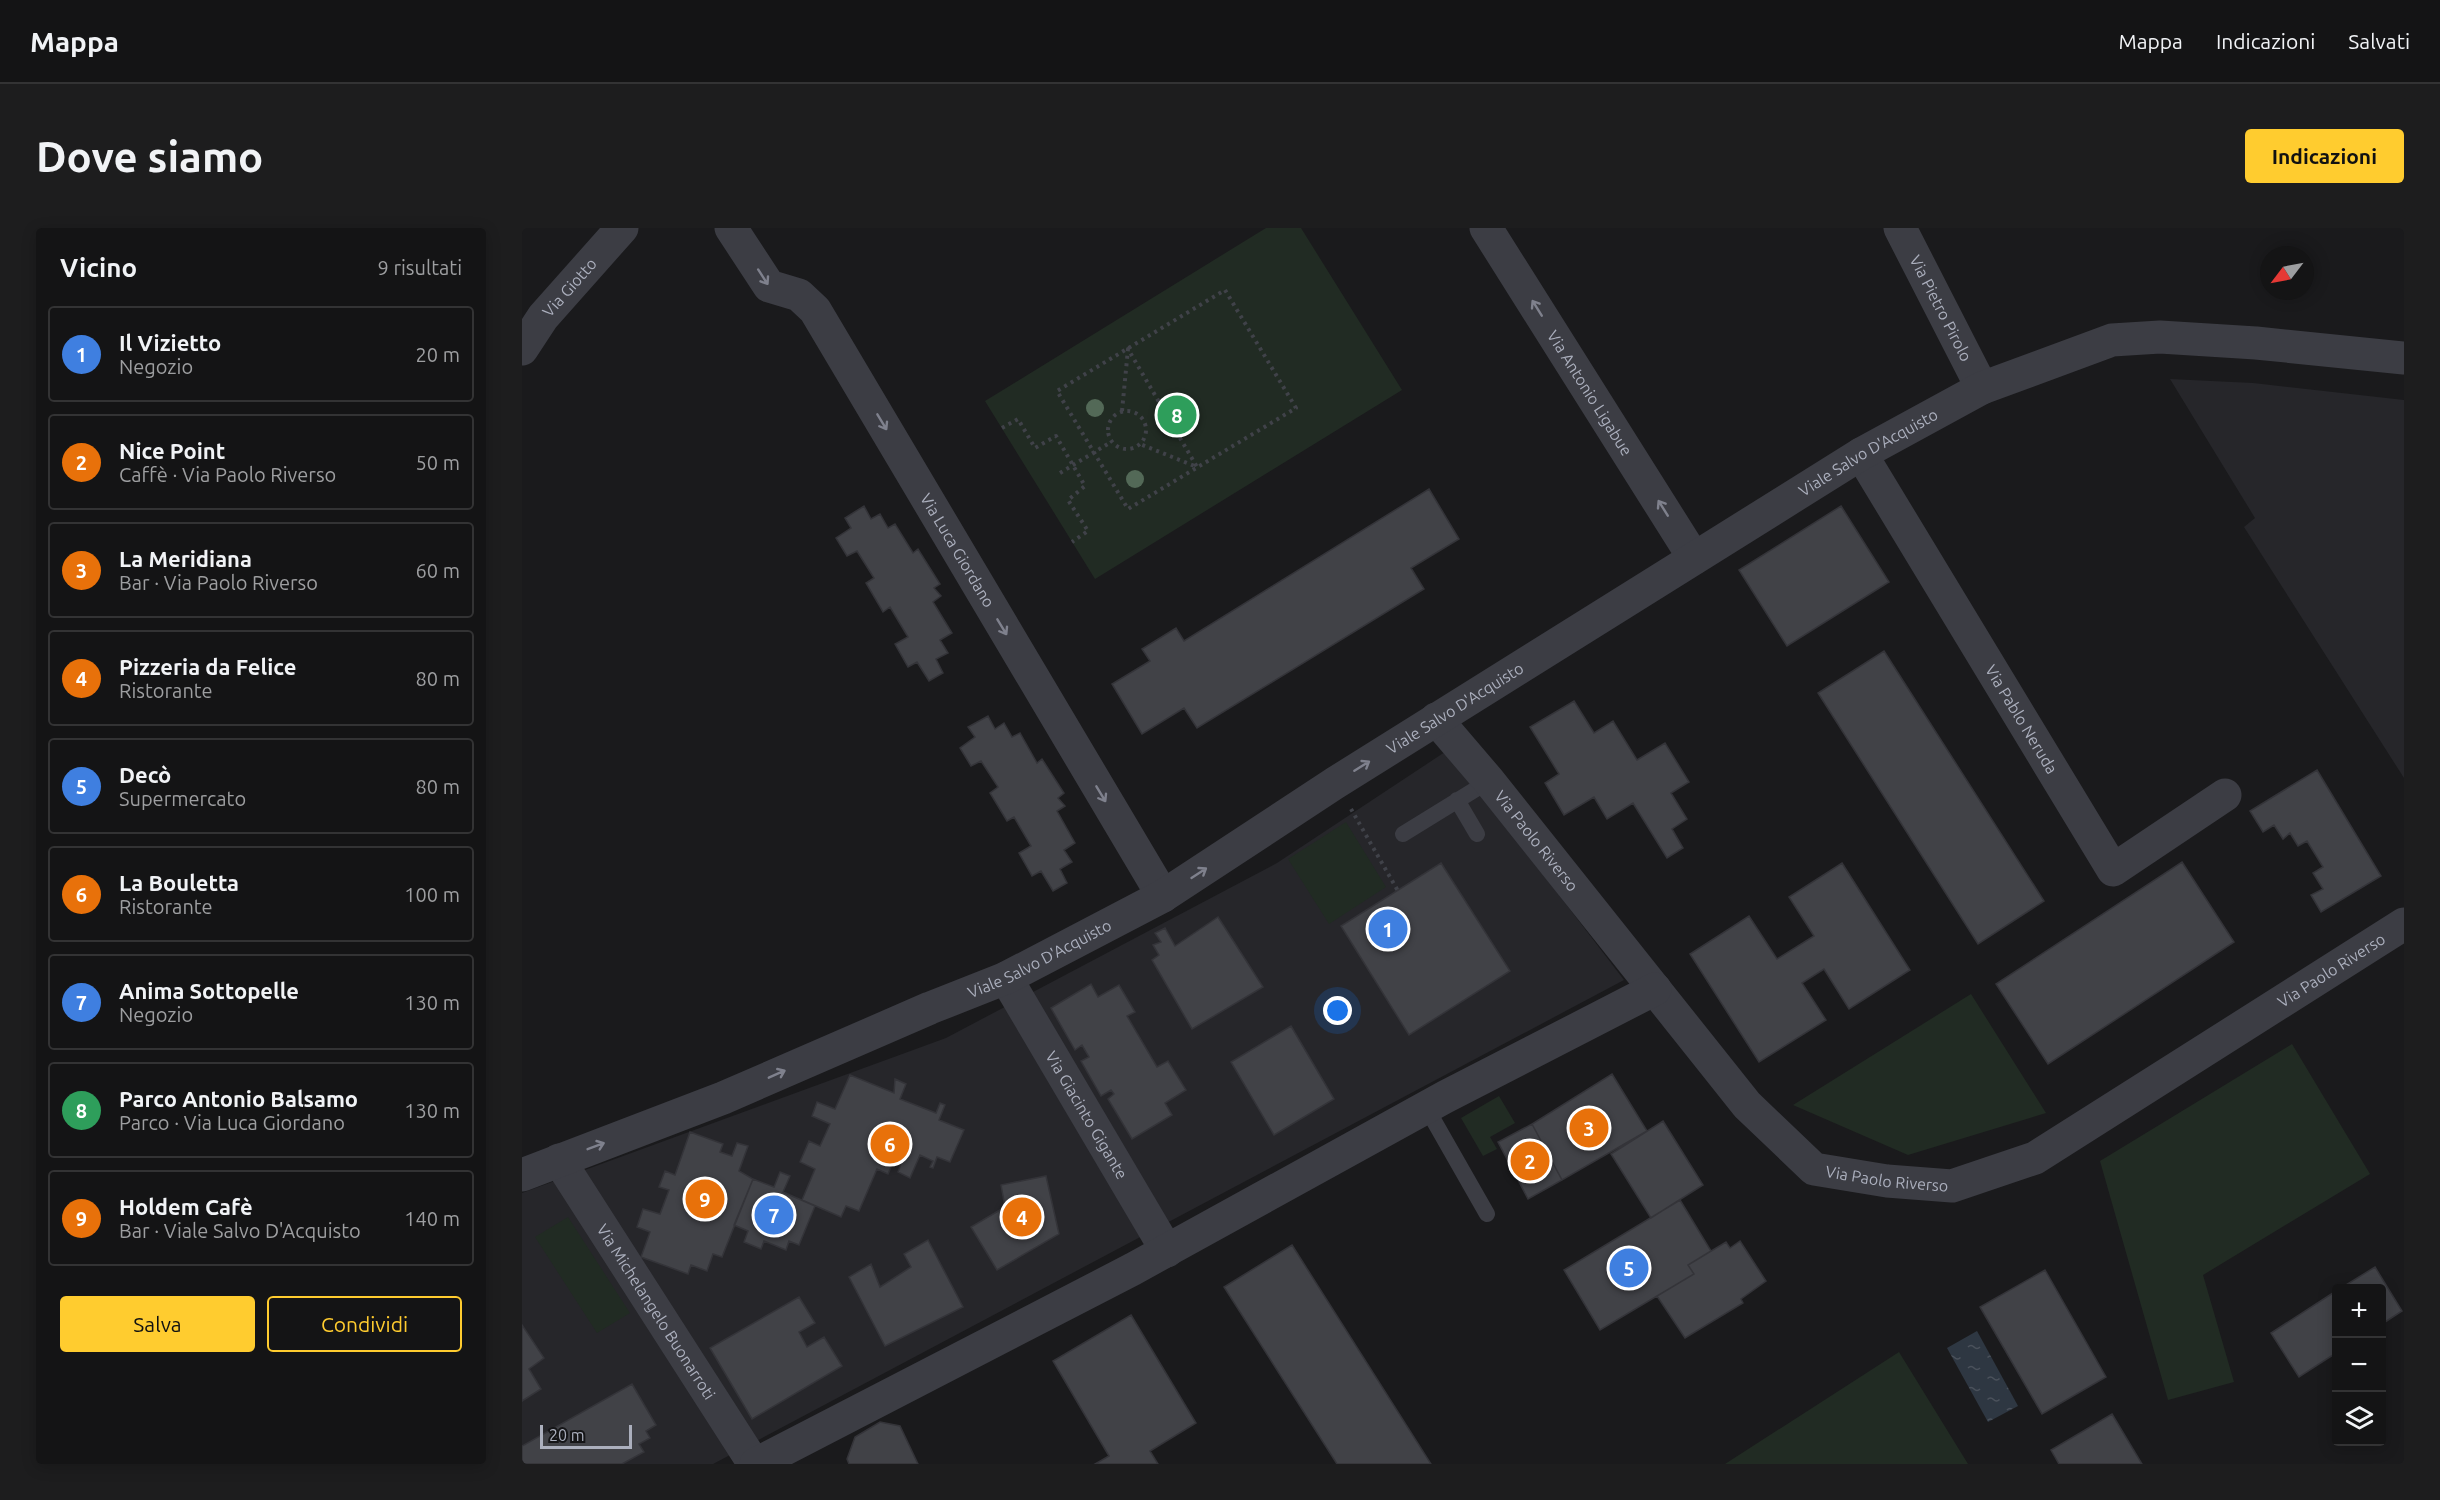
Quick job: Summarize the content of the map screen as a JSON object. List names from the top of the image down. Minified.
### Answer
{"streets":{"street":["Via Giotto","Via Pietro Pirolo","Via Antonio Ligabue","Viale Salvo D'Acquisto","Via Luca Giordano","Via Pablo Neruda","Via Paolo Riverso","Via Giacinto Gigante","Via Michelangelo Buonarroti"]},"crossings":[["Via Pietro Pirolo","Viale Salvo D'Acquisto"],["Via Antonio Ligabue","Viale Salvo D'Acquisto"],["Viale Salvo D'Acquisto","Via Luca Giordano"],["Viale Salvo D'Acquisto","Via Pablo Neruda"],["Viale Salvo D'Acquisto","Via Paolo Riverso"],["Viale Salvo D'Acquisto","Via Giacinto Gigante"],["Viale Salvo D'Acquisto","Via Michelangelo Buonarroti"]],"one_way":["Via Antonio Ligabue","Viale Salvo D'Acquisto","Via Luca Giordano"],"scale_bar":"20 m","north":"bottom left","page":{"header":"Mappa","nav":["Mappa","Indicazioni","Salvati"],"buttons":["Indicazioni",["Salva","Condividi"]],"title":"Dove siamo","heading":["Vicino","9 risultati"],"list":[{"mark":"1","name":"Il Vizietto","note":"Negozio","value":"20 m"},{"mark":"2","name":"Nice Point","note":"Caffè · Via Paolo Riverso","value":"50 m"},{"mark":"3","name":"La Meridiana","note":"Bar · Via Paolo Riverso","value":"60 m"},{"mark":"4","name":"Pizzeria da Felice","note":"Ristorante","value":"80 m"},{"mark":"5","name":"Decò","note":"Supermercato","value":"80 m"},{"mark":"6","name":"La Bouletta","note":"Ristorante","value":"100 m"},{"mark":"7","name":"Anima Sottopelle","note":"Negozio","value":"130 m"},{"mark":"8","name":"Parco Antonio Balsamo","note":"Parco · Via Luca Giordano","value":"130 m"},{"mark":"9","name":"Holdem Cafè","note":"Bar · Viale Salvo D'Acquisto","value":"140 m"}],"pins":["8","1","3","6","2","9","7","4","5"],"map_buttons":["+","−"],"scale":"20 m"}}
